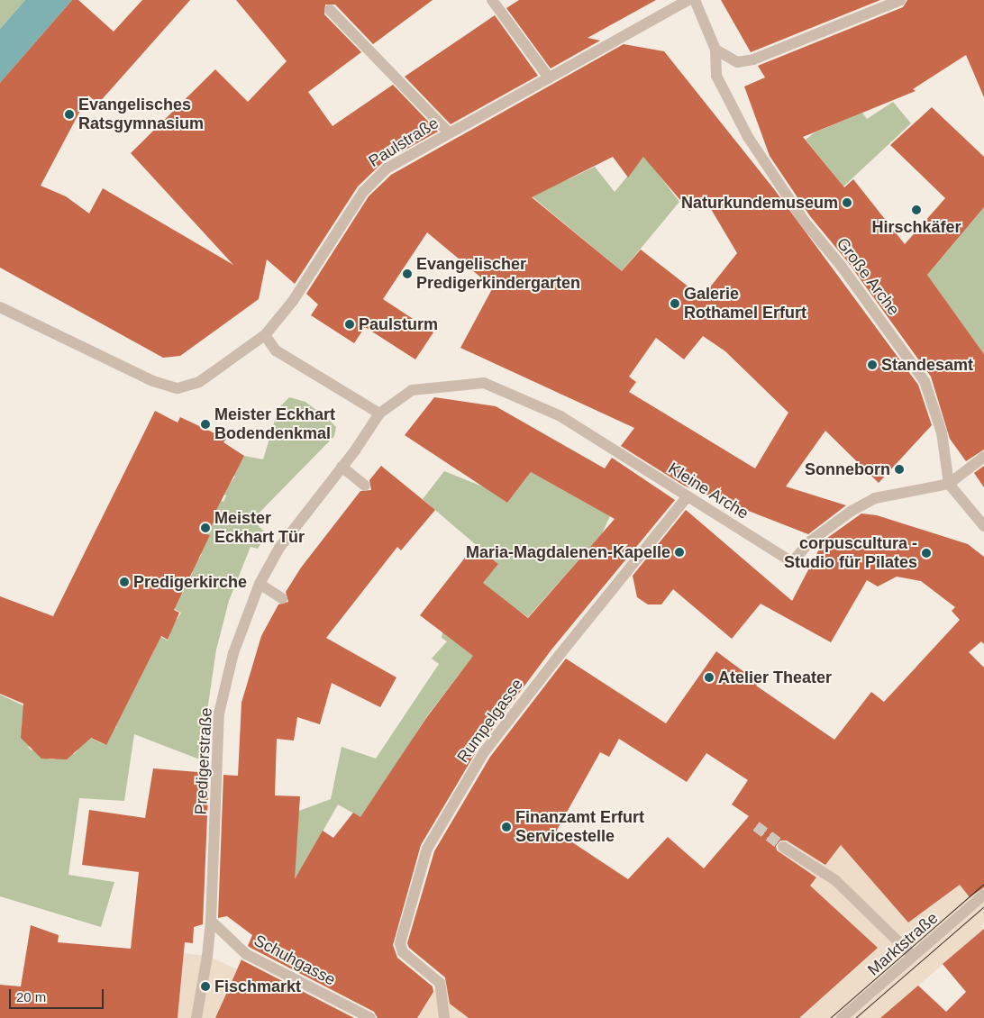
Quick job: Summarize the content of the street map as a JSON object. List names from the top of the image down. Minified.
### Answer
{"streets":{"street":["Paulstraße","Große Arche","Kleine Arche","Rumpelgasse","Predigerstraße","Marktstraße","Schuhgasse"]},"crossings":[["Große Arche","Kleine Arche"],["Kleine Arche","Rumpelgasse"],["Kleine Arche","Predigerstraße"],["Predigerstraße","Schuhgasse"]],"places":["Evangelisches Ratsgymnasium","Naturkundemuseum","Hirschkäfer","Evangelischer Predigerkindergarten","Galerie Rothamel Erfurt","Paulsturm","Standesamt","Meister Eckhart Bodendenkmal","Sonneborn","Meister Eckhart Tür","Maria-Magdalenen-Kapelle","corpuscultura - Studio für Pilates","Predigerkirche","Atelier Theater","Finanzamt Erfurt Servicestelle","Fischmarkt"],"scale_bar":"20 m"}
